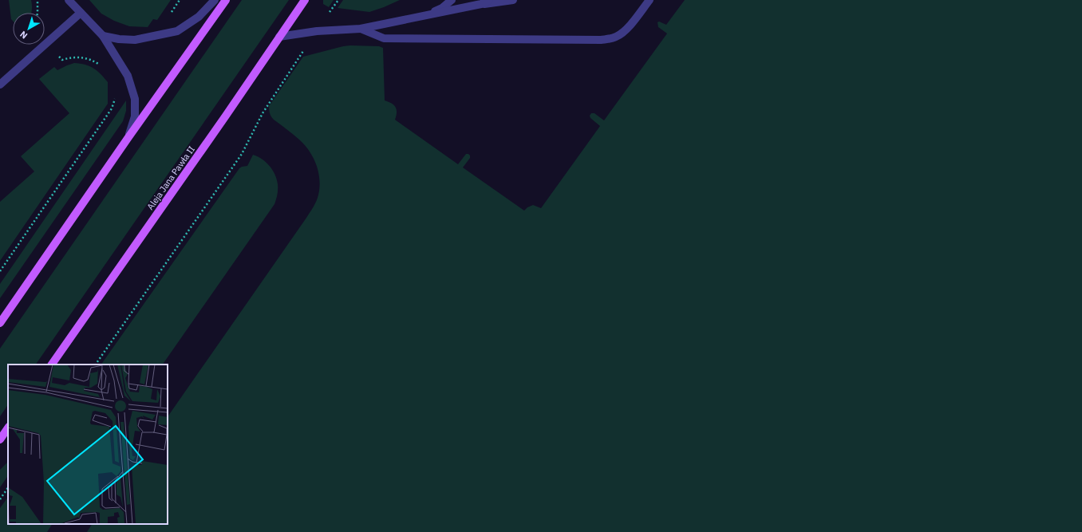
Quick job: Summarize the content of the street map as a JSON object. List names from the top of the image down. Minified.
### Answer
{"streets":{"main road":["Aleja Jana Pawła II"]},"north":"bottom left"}
